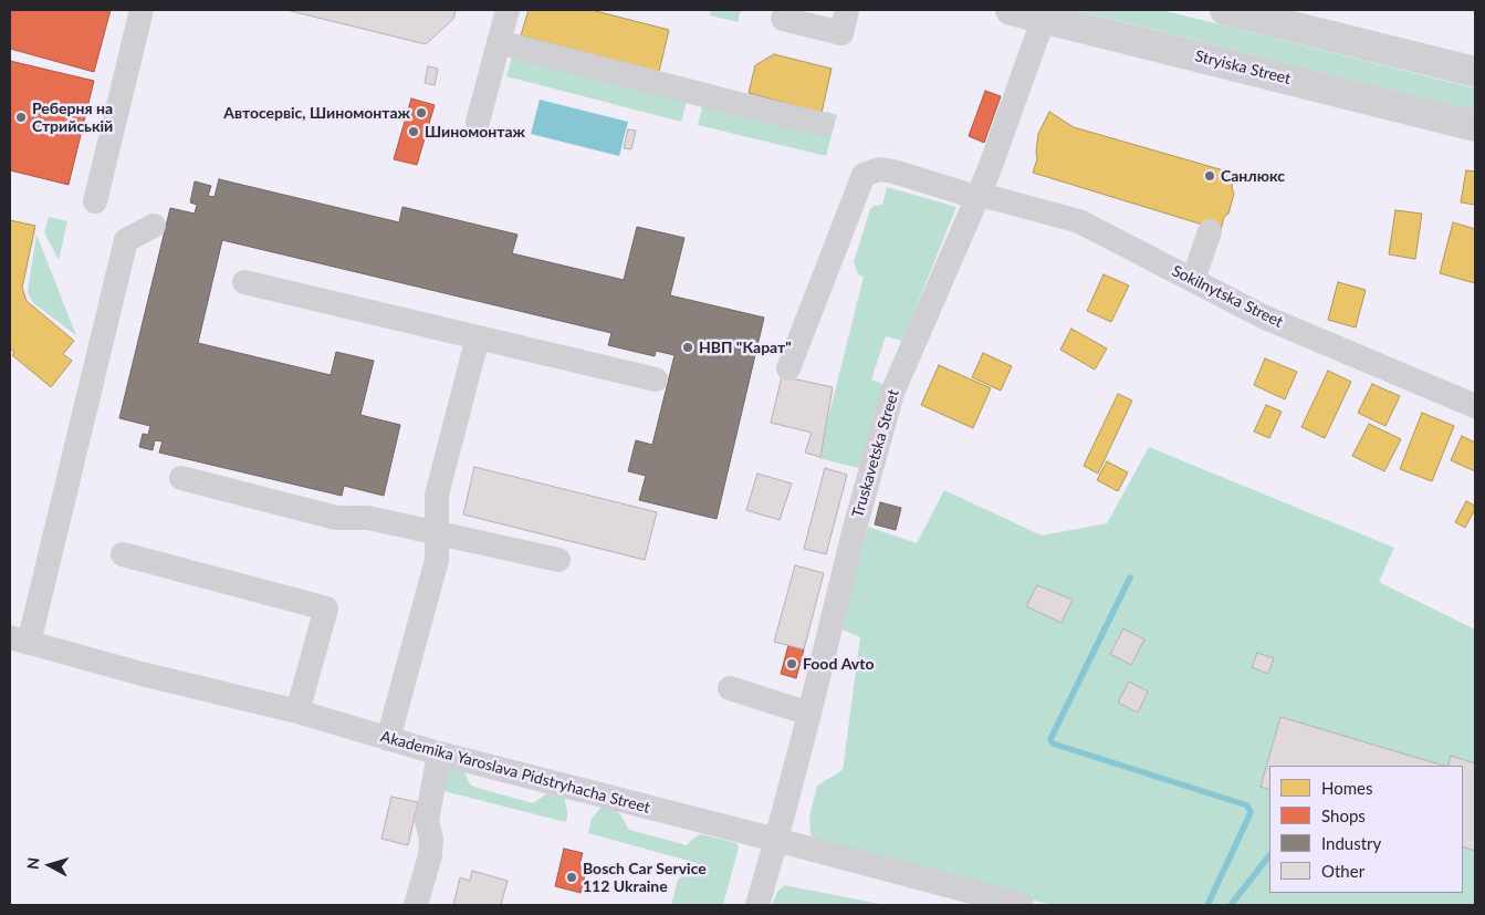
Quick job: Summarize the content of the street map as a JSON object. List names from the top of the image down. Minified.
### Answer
{"streets":{"main road":["Stryiska Street"],"street":["Sokilnytska Street","Truskavetska Street","Akademika Yaroslava Pidstryhacha Street"]},"crossings":[["Stryiska Street","Truskavetska Street"],["Sokilnytska Street","Truskavetska Street"],["Truskavetska Street","Akademika Yaroslava Pidstryhacha Street"]],"places":["Автосервіс, Шиномонтаж","Реберня на Стрийській","Шиномонтаж","Санлюкс","НВП \"Карат\"","Food Avto","Bosch Car Service 112 Ukraine"],"legend":["Homes","Shops","Industry","Other"],"north":"left"}
